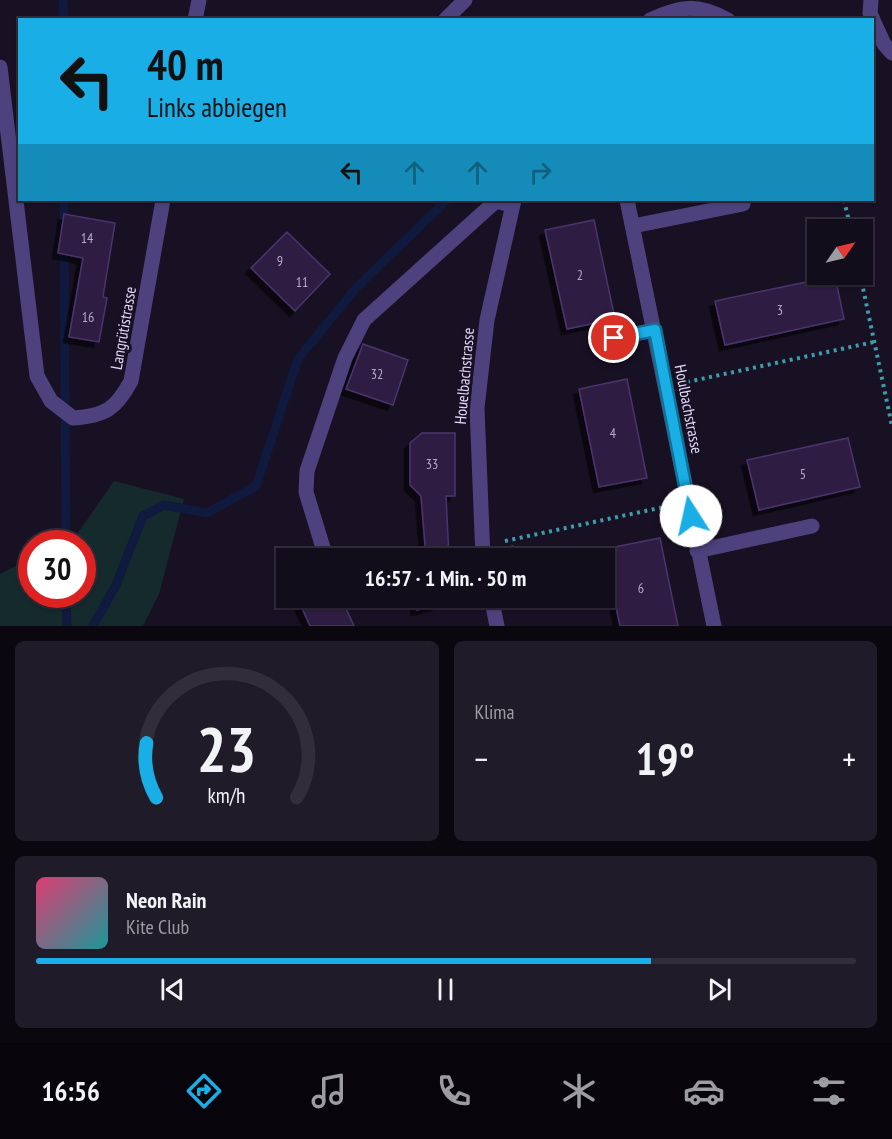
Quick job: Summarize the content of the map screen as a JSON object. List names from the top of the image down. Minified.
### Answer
{"streets":{"street":["Langrütistrasse","Houelbachstrasse","Houlbachstrasse"]},"house_numbers":["14","9","2","11","3","16","32","4","33","5","6"],"north":"top right","page":{"turn":["40 m","Links abbiegen"],"limit":"30","trip":"16:57 · 1 Min. · 50 m","tile":"Klima","heat":["−","19°","+"],"song":["Neon Rain","Kite Club"],"tabs":"16:56","gauge":["23","km/h"]}}
